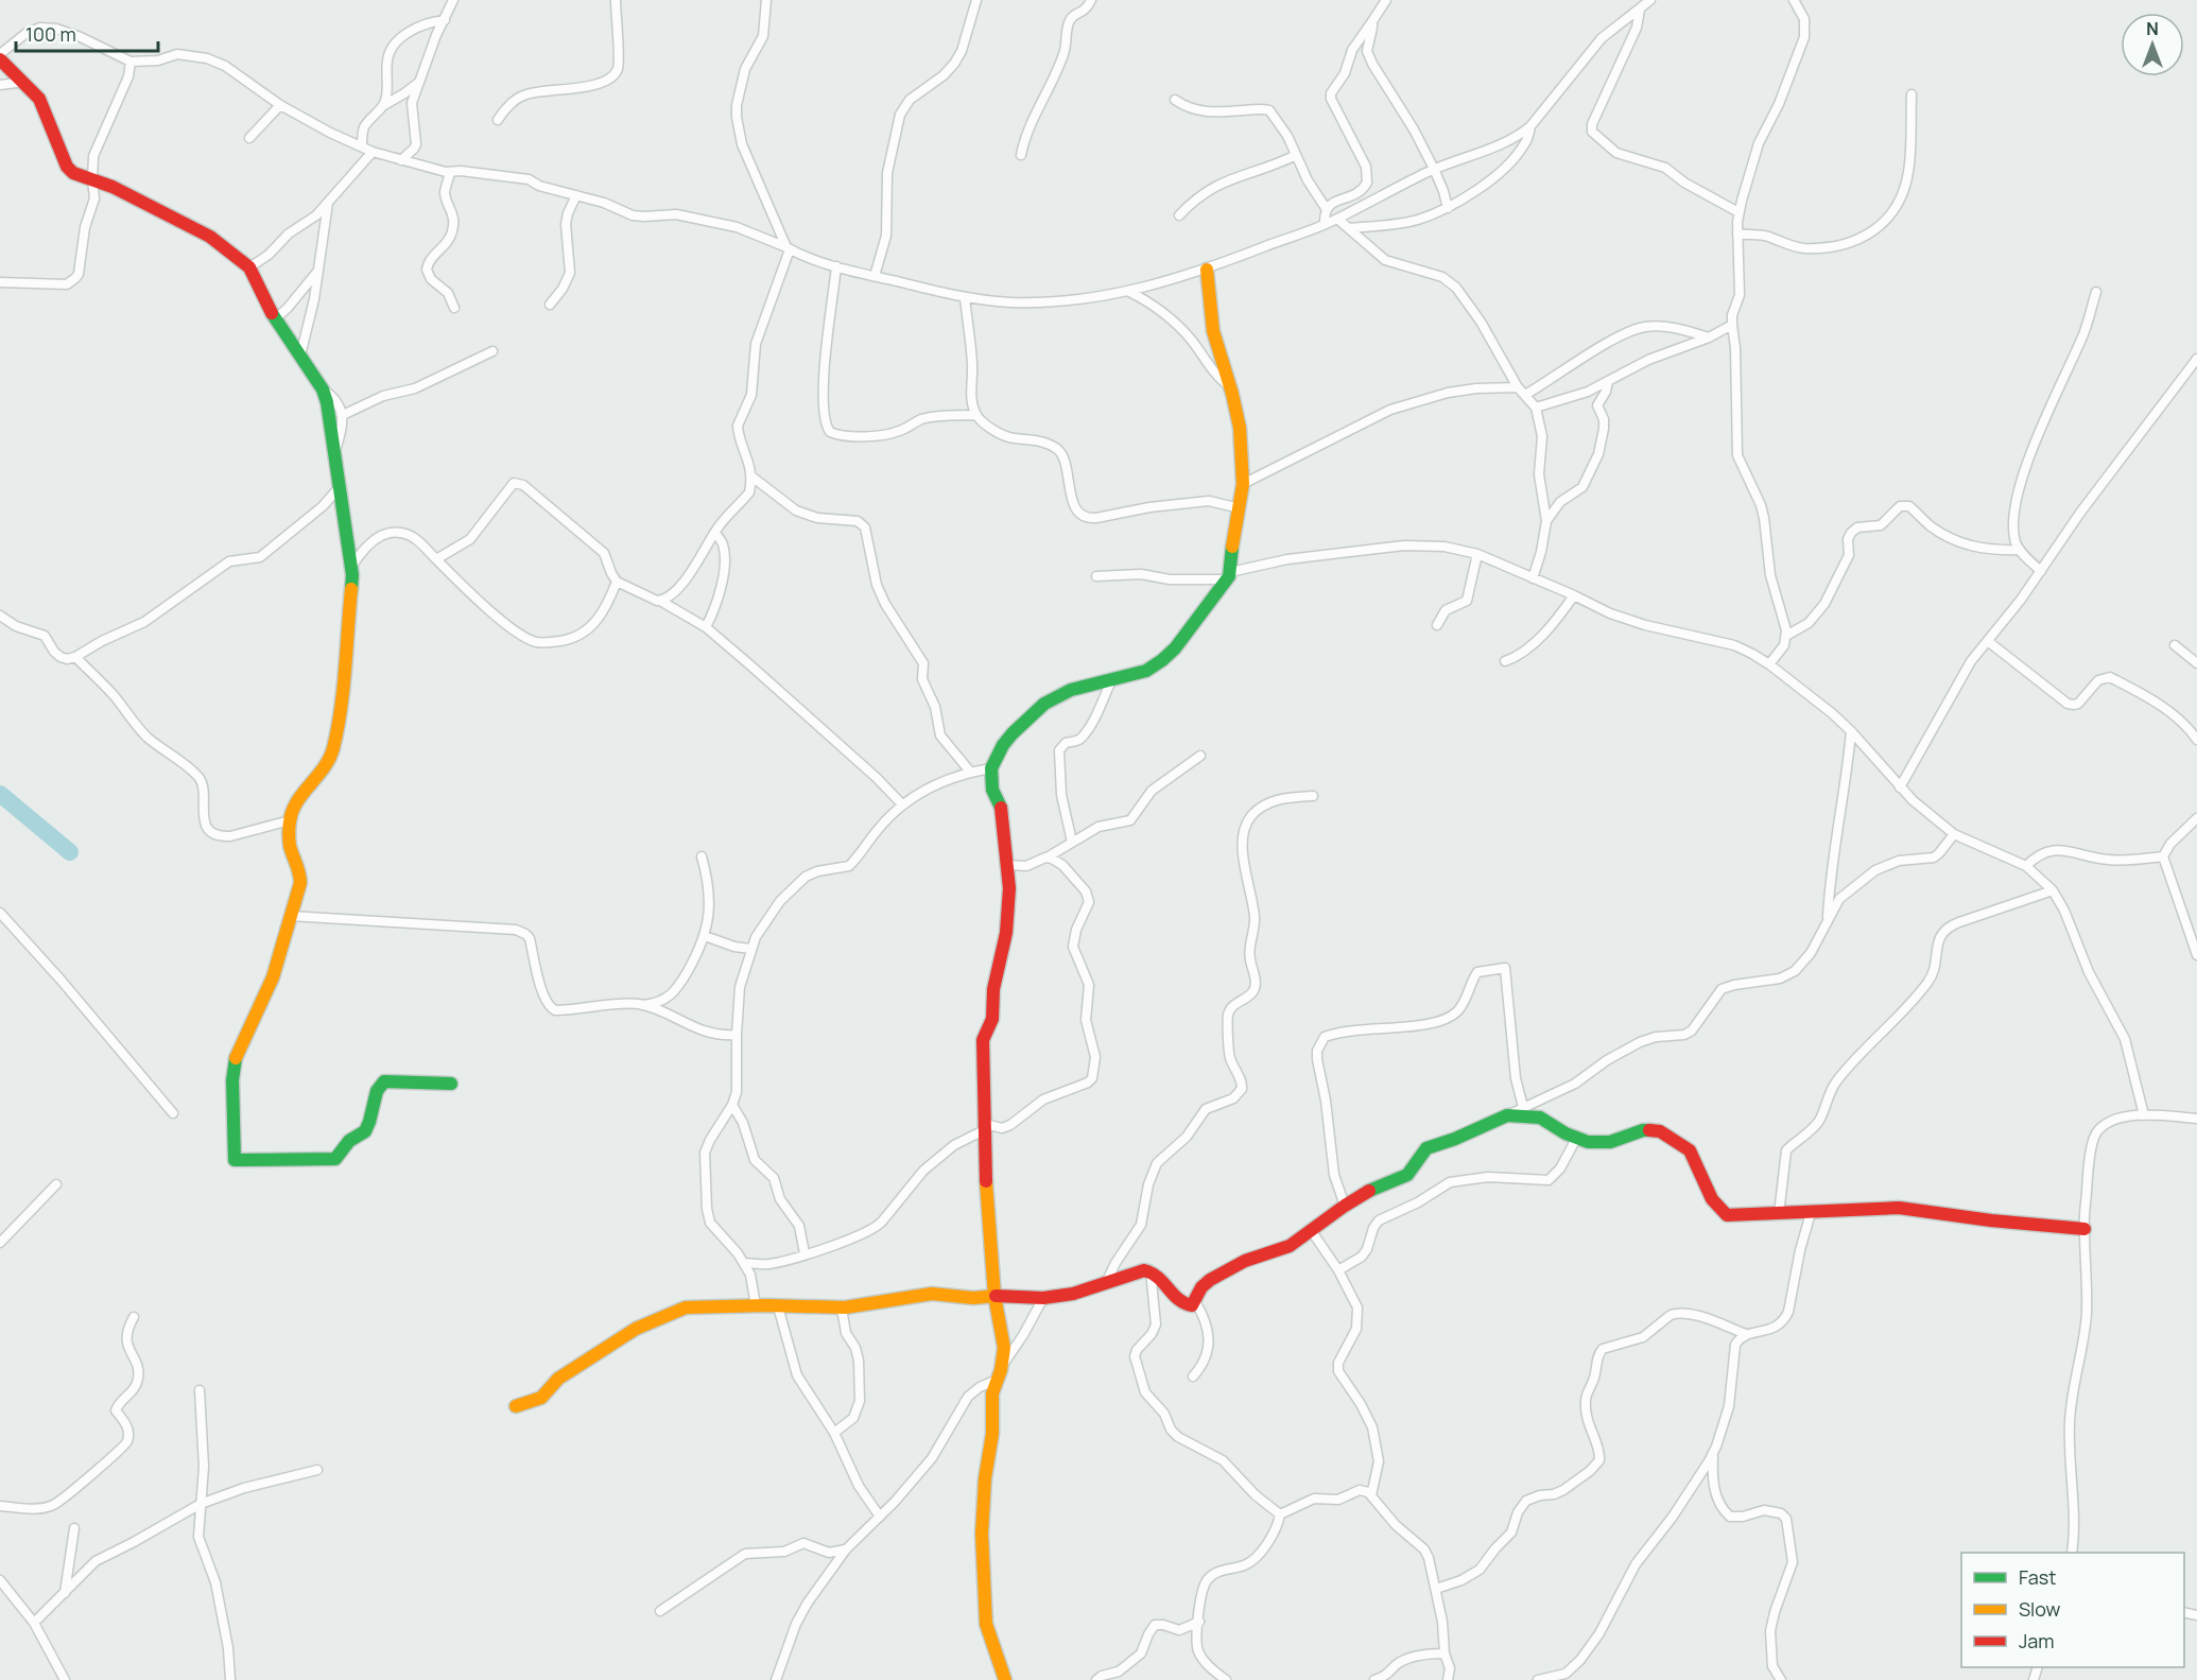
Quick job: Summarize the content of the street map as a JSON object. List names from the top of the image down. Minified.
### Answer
{"legend":["Fast","Slow","Jam"],"scale_bar":"100 m","north":"top"}
